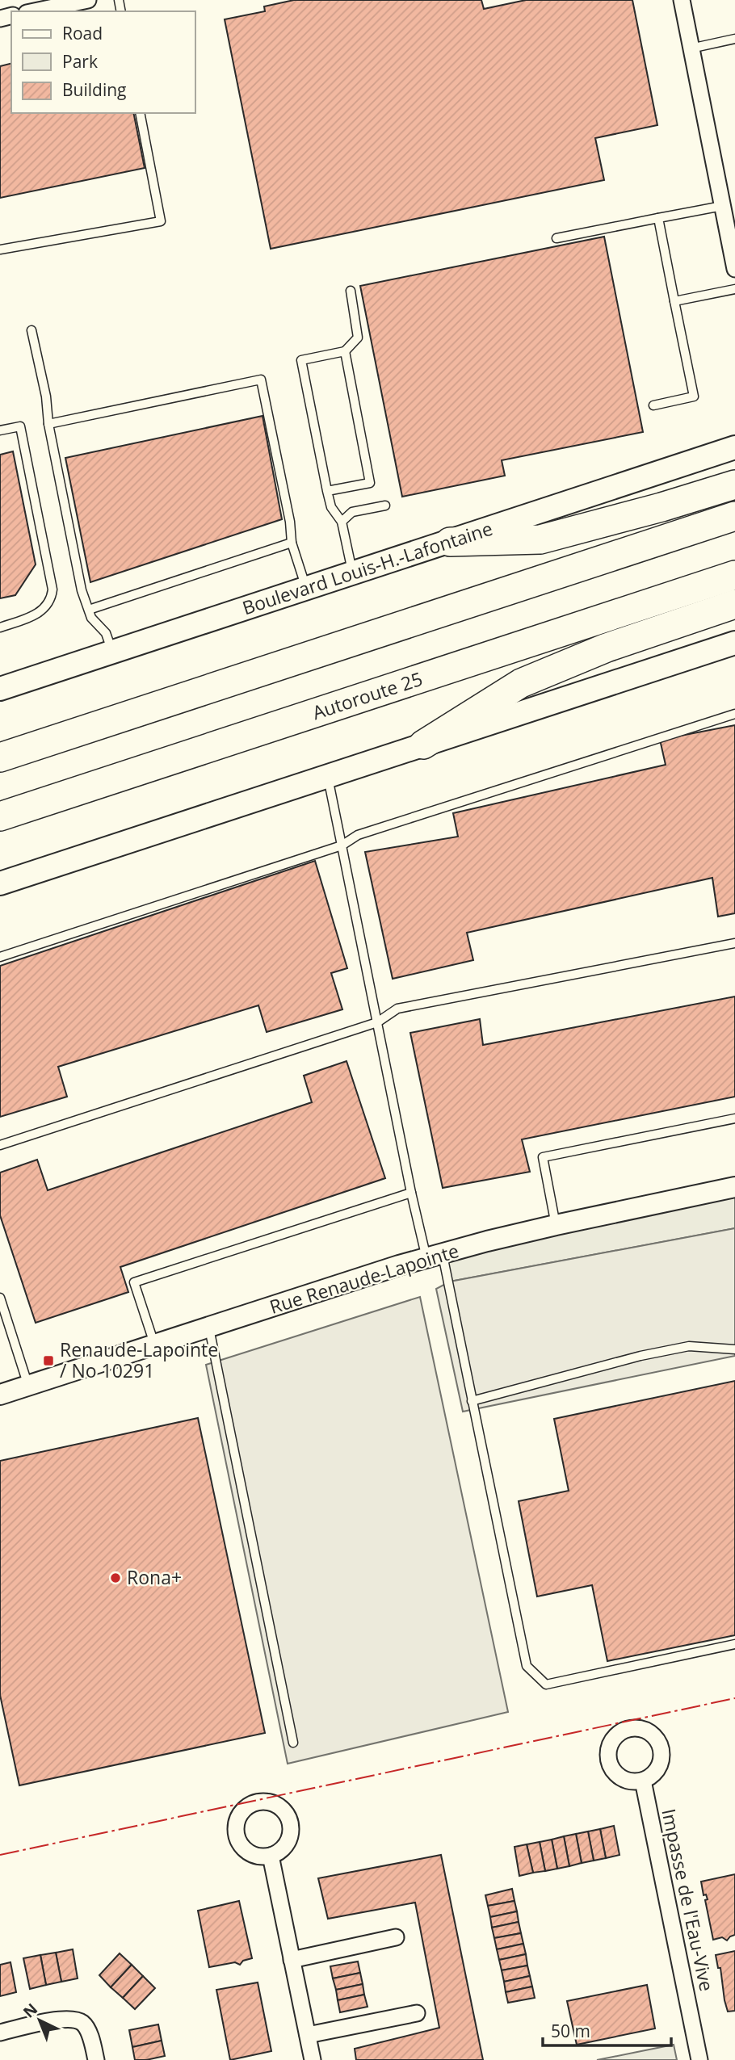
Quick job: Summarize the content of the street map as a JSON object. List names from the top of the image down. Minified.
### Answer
{"streets":{"highway":["Autoroute 25"],"main road":["Boulevard Louis-H.-Lafontaine"],"street":["Rue Renaude-Lapointe","Impasse de l'Eau-Vive"]},"places":{"transit":["Renaude-Lapointe / No 10291"],"other":["Rona+"]},"legend":["Road","Park","Building"],"scale_bar":"50 m","north":"top left"}
